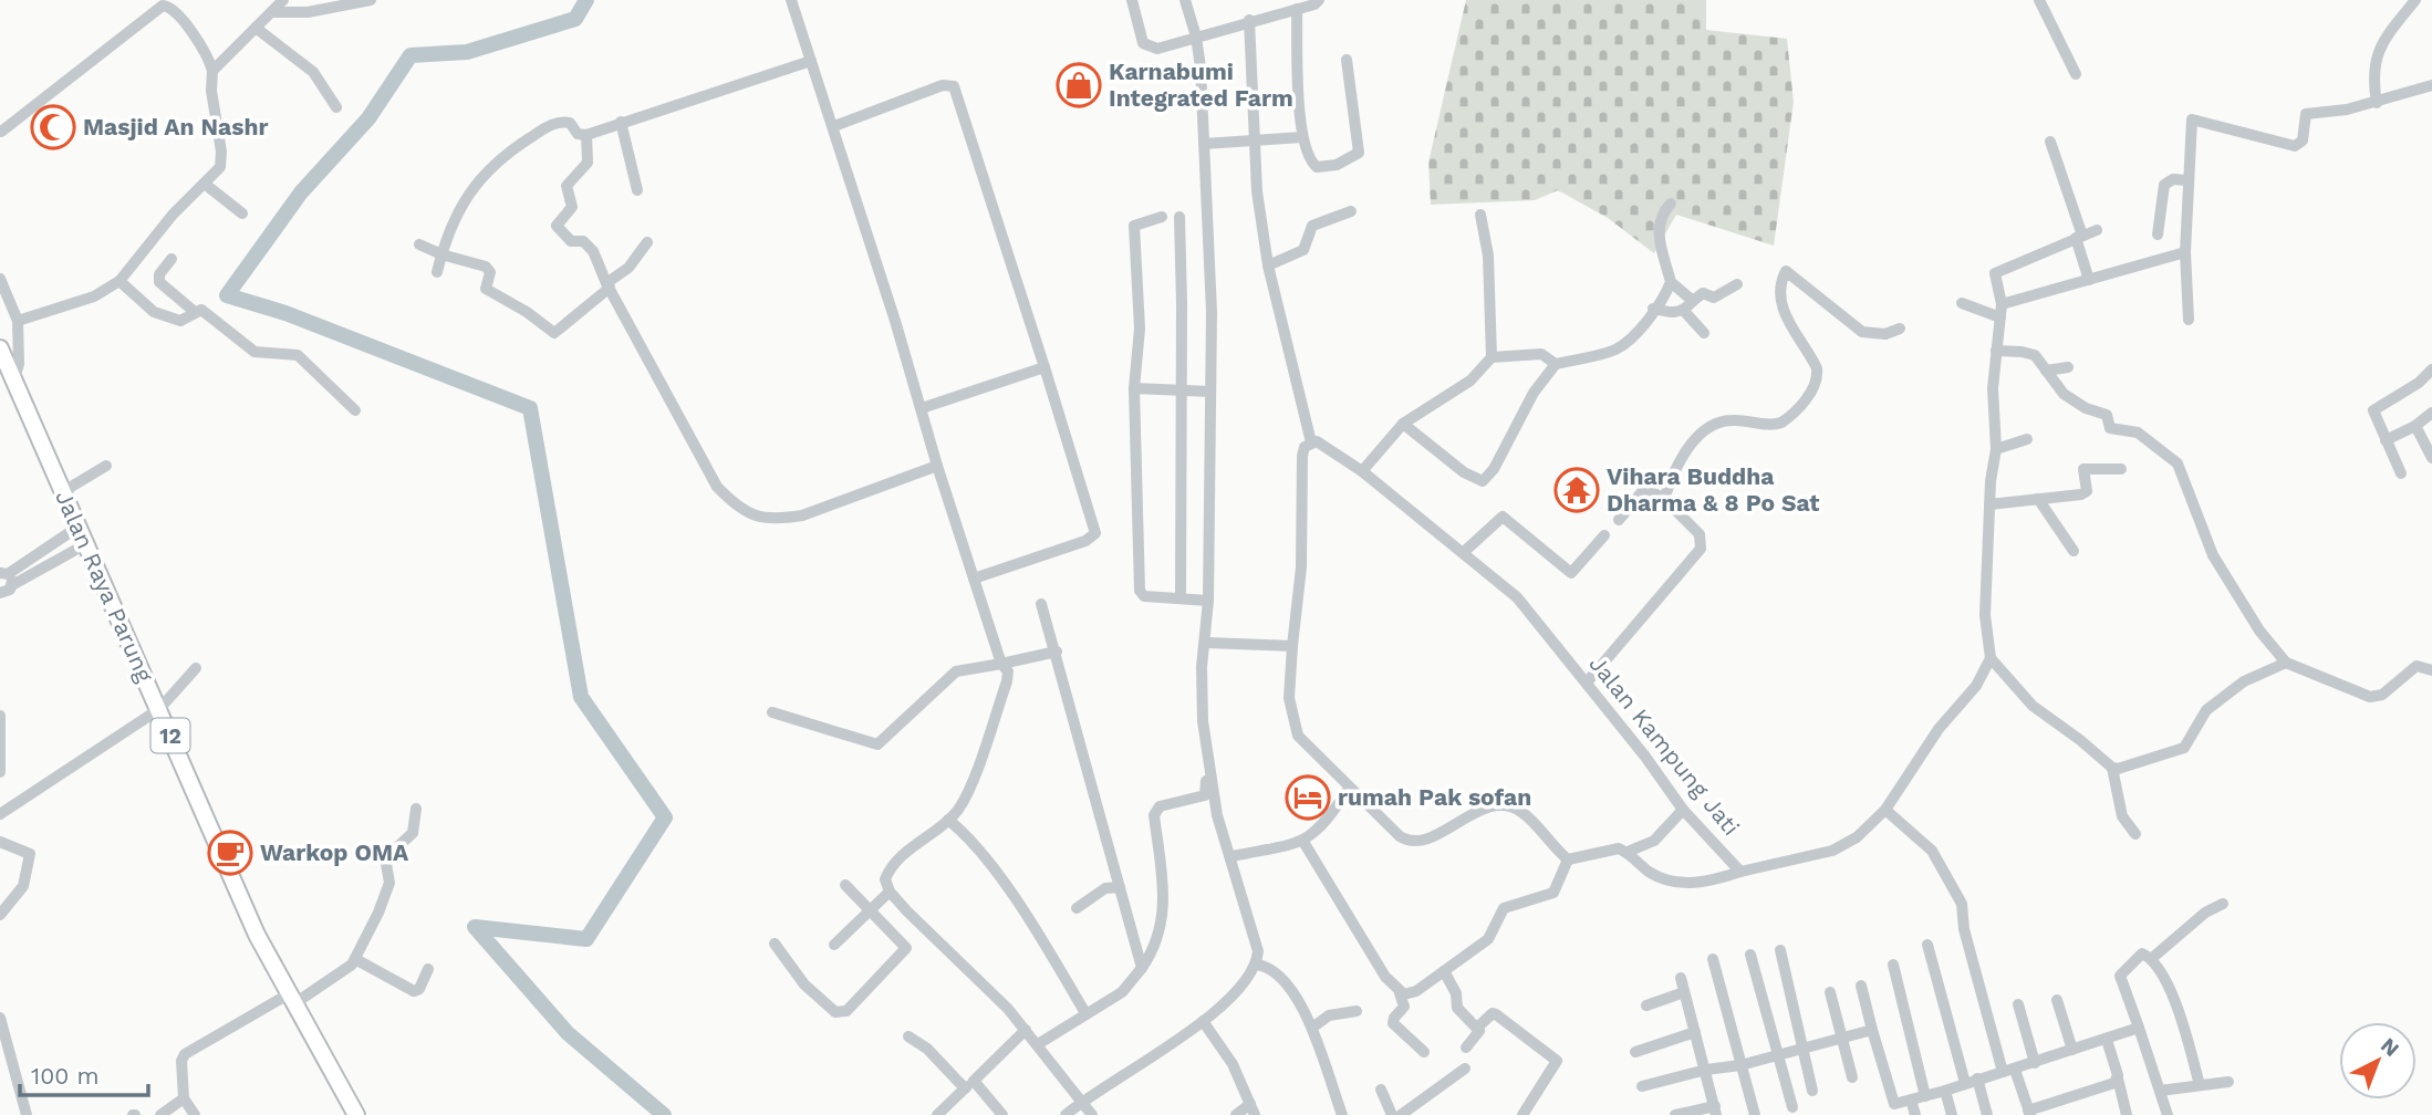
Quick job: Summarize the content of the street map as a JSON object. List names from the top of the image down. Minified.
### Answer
{"streets":{"highway":["Jalan Raya Parung","12"],"street":["Jalan Kampung Jati"]},"places":{"shop":["Karnabumi Integrated Farm"],"mosque":["Masjid An Nashr"],"temple":["Vihara Buddha Dharma & 8 Po Sat"],"hotel":["rumah Pak sofan"],"cafe":["Warkop OMA"]},"scale_bar":"100 m","north":"top right"}
